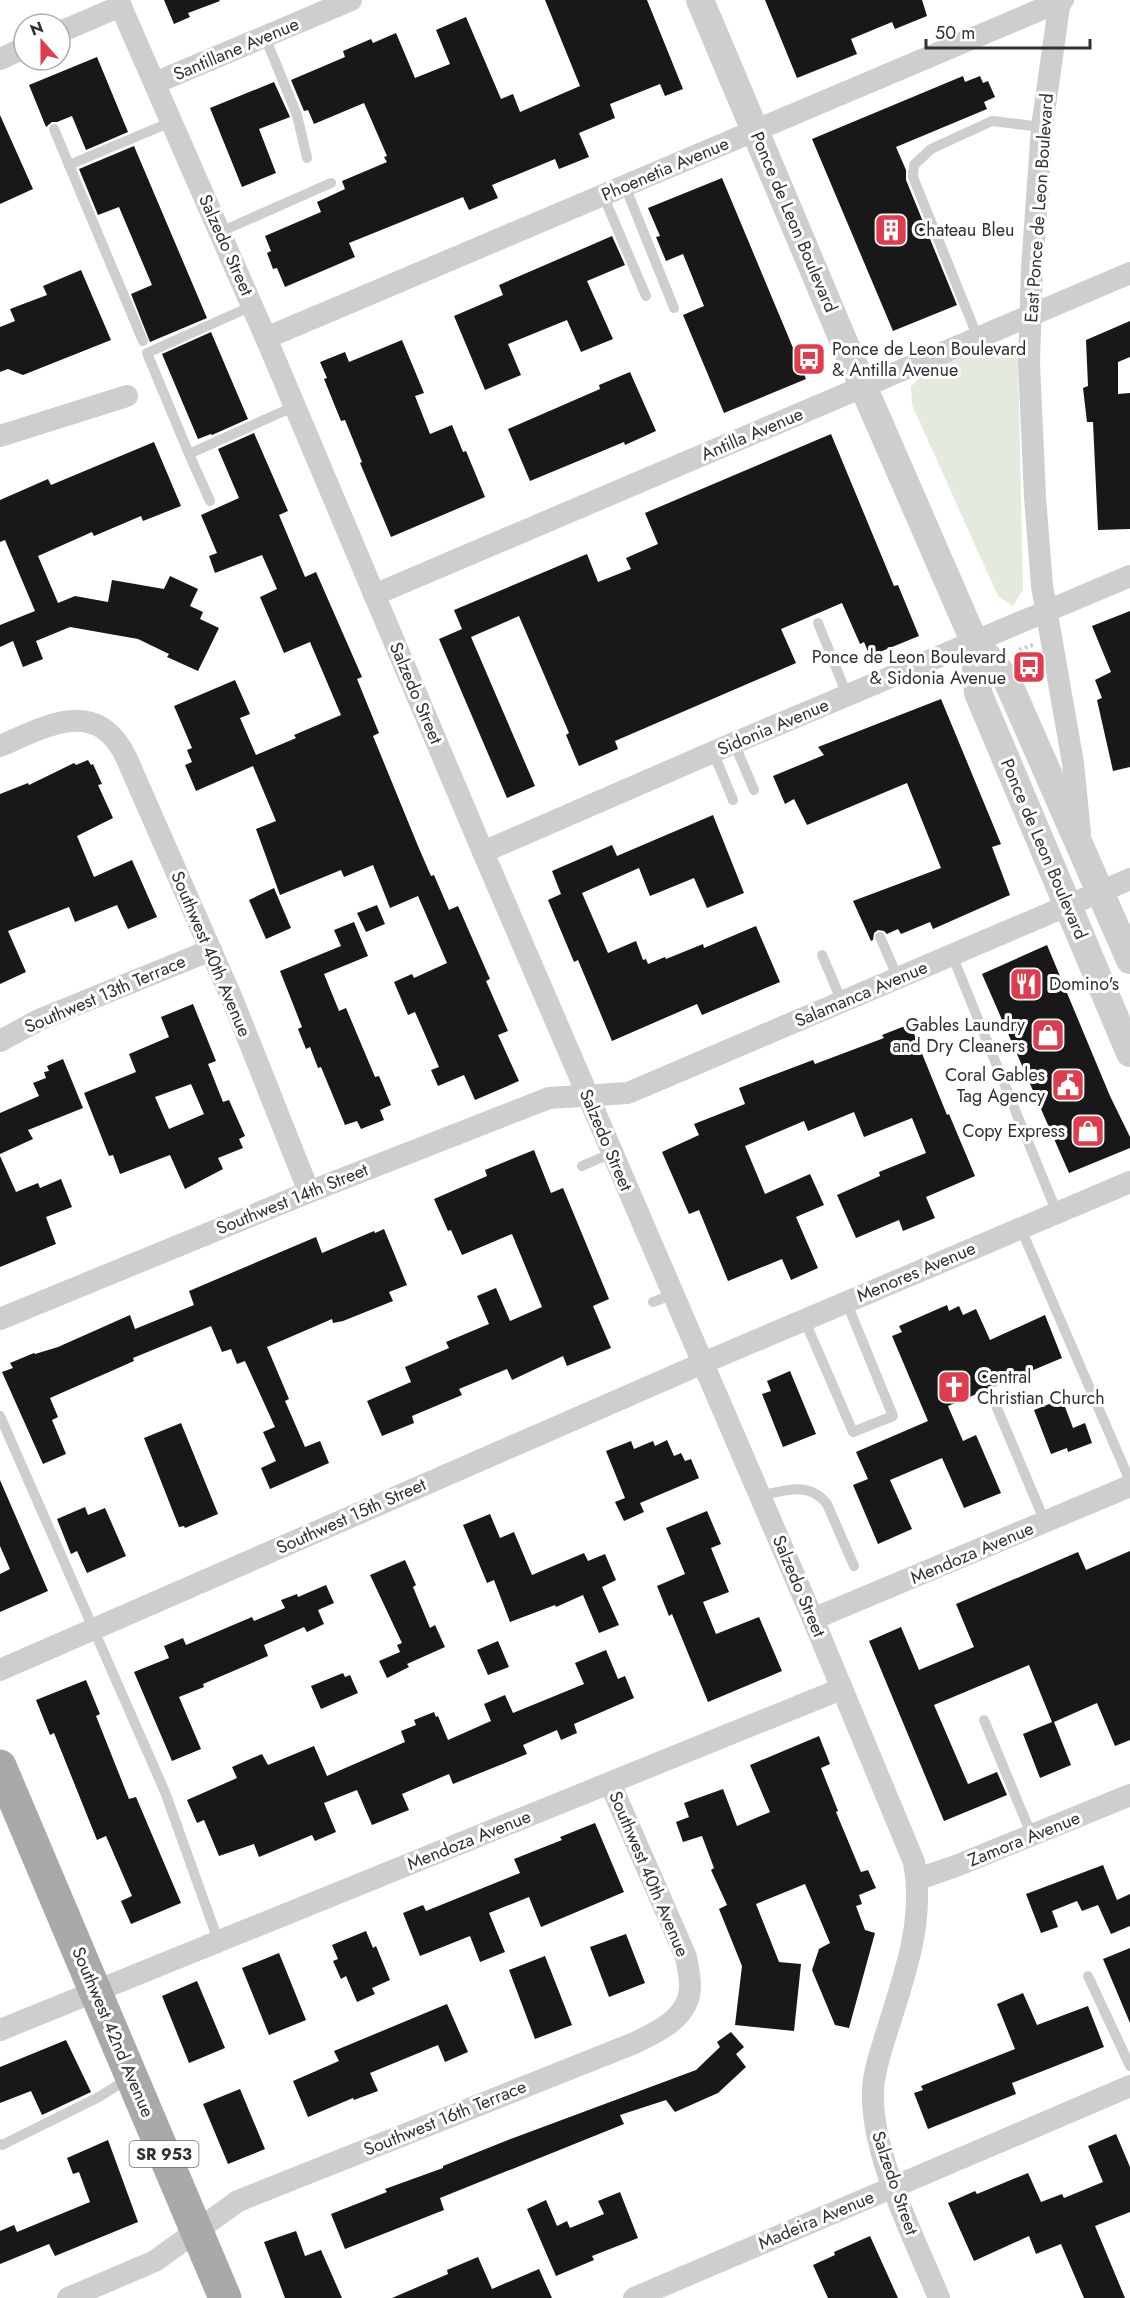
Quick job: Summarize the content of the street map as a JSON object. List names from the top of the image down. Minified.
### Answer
{"streets":{"main road":["Southwest 42nd Avenue","SR 953"],"street":["Santillane Avenue","Phoenetia Avenue","East Ponce de Leon Boulevard","Ponce de Leon Boulevard","Salzedo Street","Antilla Avenue","Sidonia Avenue","Southwest 40th Avenue","Southwest 13th Terrace","Salamanca Avenue","Southwest 14th Street","Menores Avenue","Southwest 15th Street","Mendoza Avenue","Zamora Avenue","Southwest 16th Terrace","Madeira Avenue"]},"crossings":[["Santillane Avenue","Salzedo Street"],["Phoenetia Avenue","East Ponce de Leon Boulevard"],["Phoenetia Avenue","Ponce de Leon Boulevard"],["Phoenetia Avenue","Salzedo Street"],["East Ponce de Leon Boulevard","Ponce de Leon Boulevard"],["East Ponce de Leon Boulevard","Antilla Avenue"],["East Ponce de Leon Boulevard","Sidonia Avenue"],["Ponce de Leon Boulevard","Antilla Avenue"],["Ponce de Leon Boulevard","Sidonia Avenue"],["Ponce de Leon Boulevard","Salamanca Avenue"],["Salzedo Street","Antilla Avenue"],["Salzedo Street","Sidonia Avenue"],["Salzedo Street","Salamanca Avenue"],["Salzedo Street","Southwest 14th Street"],["Salzedo Street","Menores Avenue"],["Salzedo Street","Southwest 15th Street"],["Salzedo Street","Mendoza Avenue"],["Salzedo Street","Zamora Avenue"],["Salzedo Street","Madeira Avenue"],["Southwest 40th Avenue","Southwest 13th Terrace"],["Southwest 40th Avenue","Southwest 14th Street"],["Southwest 40th Avenue","Mendoza Avenue"],["Southwest 40th Avenue","Southwest 16th Terrace"],["Salamanca Avenue","Southwest 14th Street"],["Menores Avenue","Southwest 15th Street"],["Mendoza Avenue","Southwest 42nd Avenue"],["Southwest 42nd Avenue","Southwest 16th Terrace"]],"places":{"building":["Chateau Bleu"],"bus stop":["Ponce de Leon Boulevard & Antilla Avenue","Ponce de Leon Boulevard & Sidonia Avenue"],"restaurant":["Domino's"],"shop":["Gables Laundry and Dry Cleaners","Copy Express"],"public building":["Coral Gables Tag Agency"],"church":["Central Christian Church"]},"scale_bar":"50 m","north":"top"}
